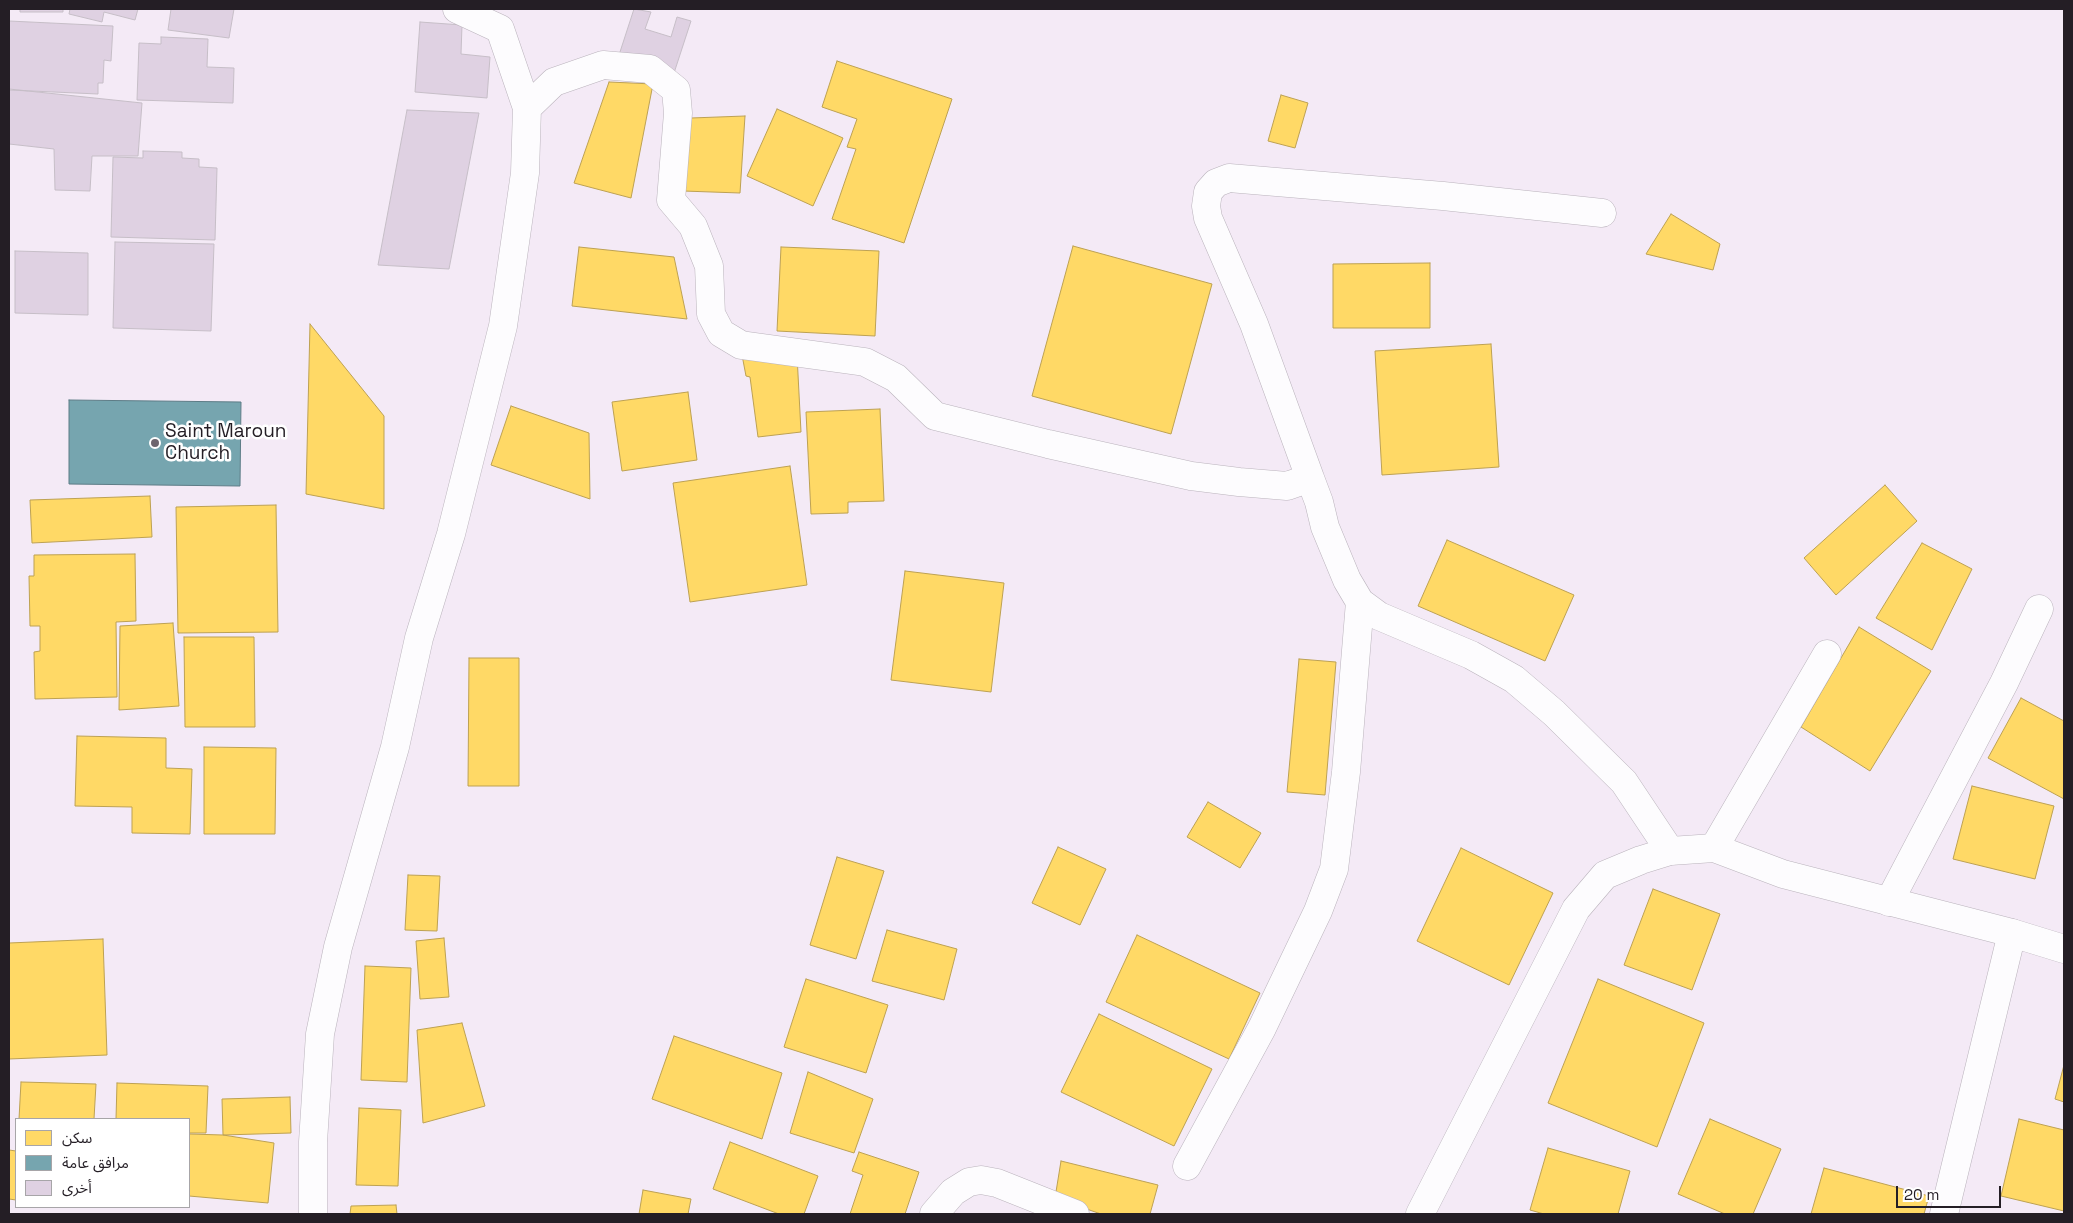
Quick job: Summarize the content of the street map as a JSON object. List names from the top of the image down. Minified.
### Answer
{"places":["Saint Maroun Church"],"legend":["سكن","مرافق عامة","أخرى"],"scale_bar":"20 m"}
